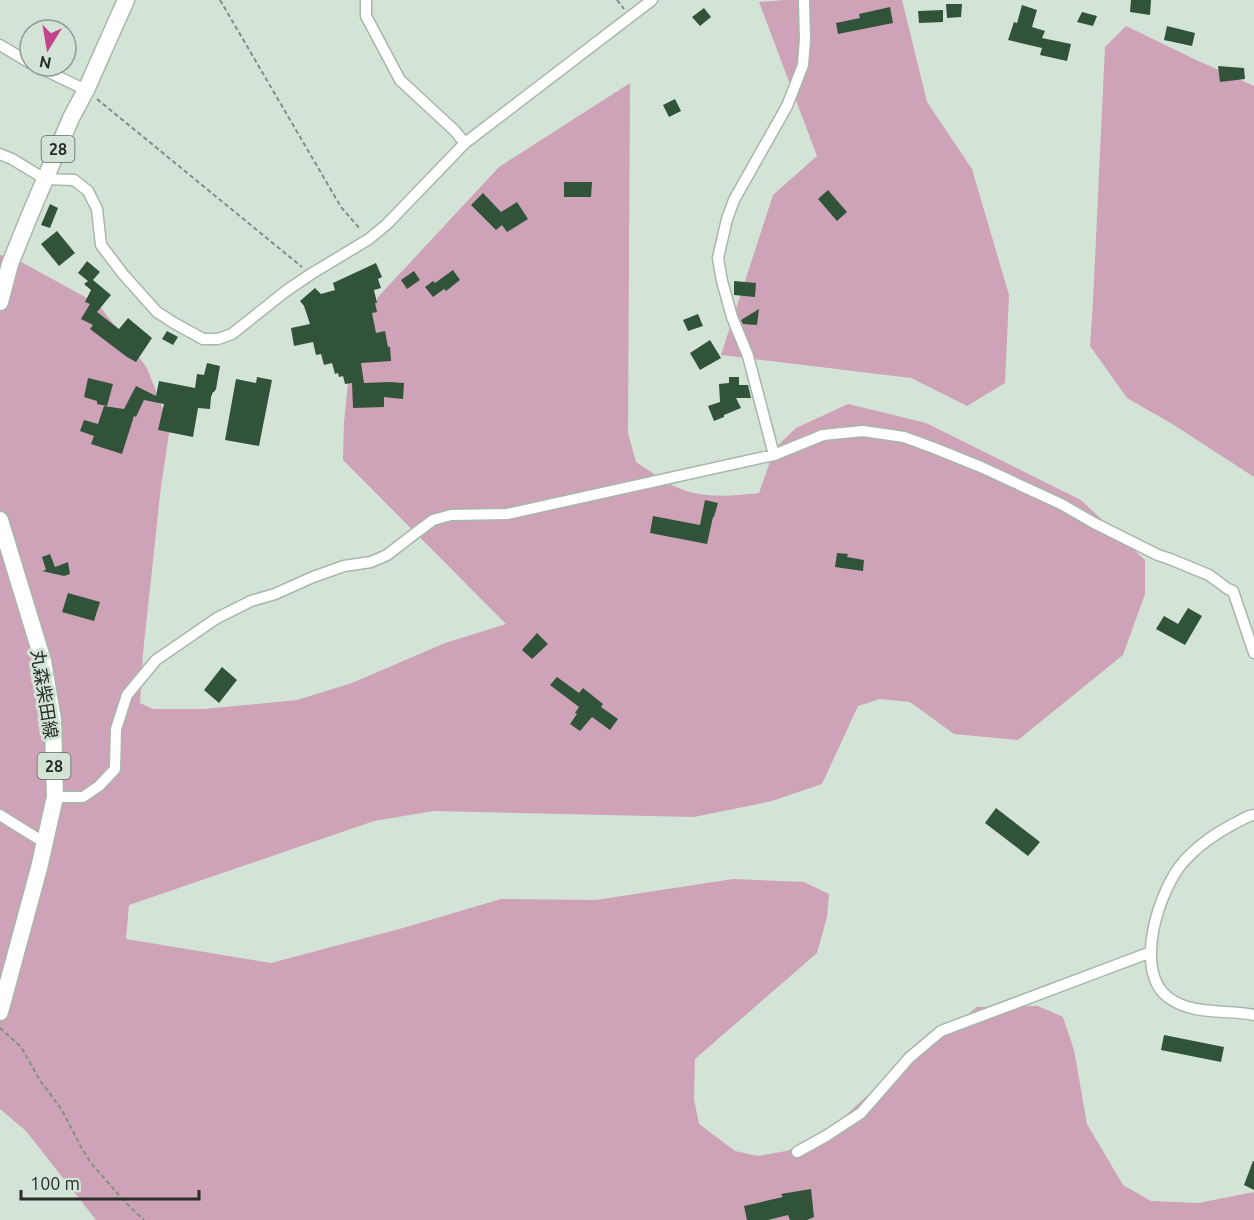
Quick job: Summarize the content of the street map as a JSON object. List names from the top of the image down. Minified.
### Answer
{"streets":{"main road":["28","丸森柴田線"]},"scale_bar":"100 m","north":"bottom"}
